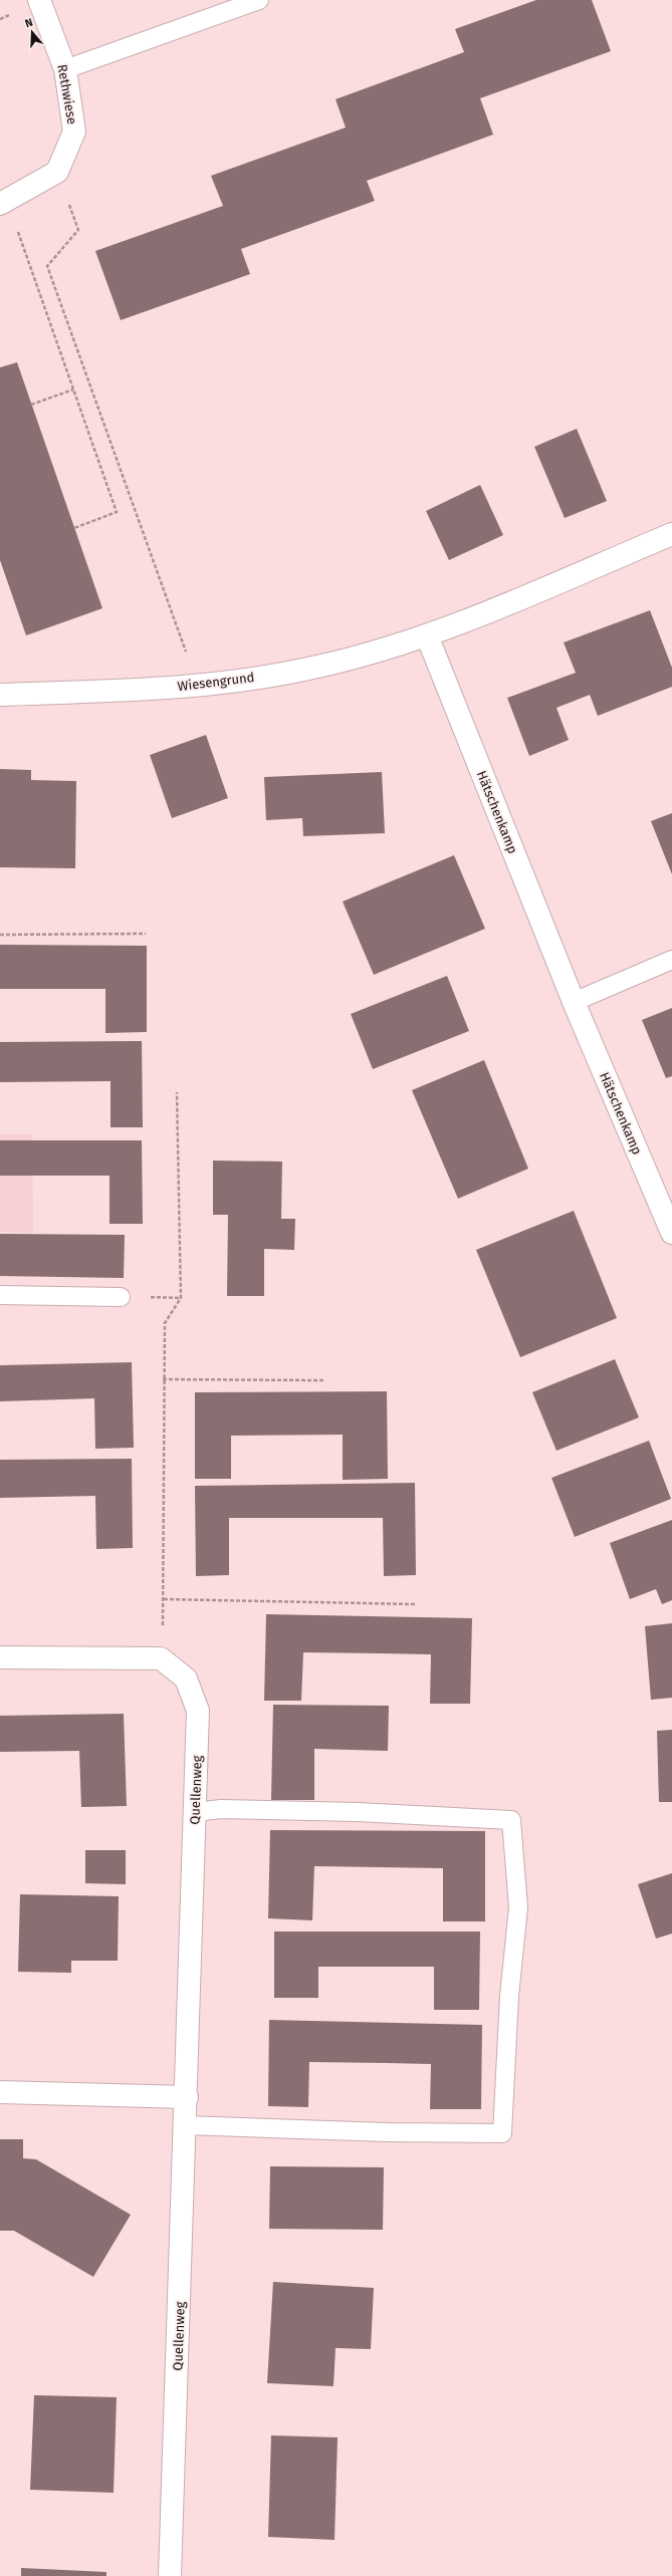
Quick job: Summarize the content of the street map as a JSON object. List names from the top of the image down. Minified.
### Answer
{"streets":{"street":["Rethwiese","Wiesengrund","Hätschenkamp","Quellenweg"]},"crossings":[["Wiesengrund","Hätschenkamp"]],"north":"top"}
